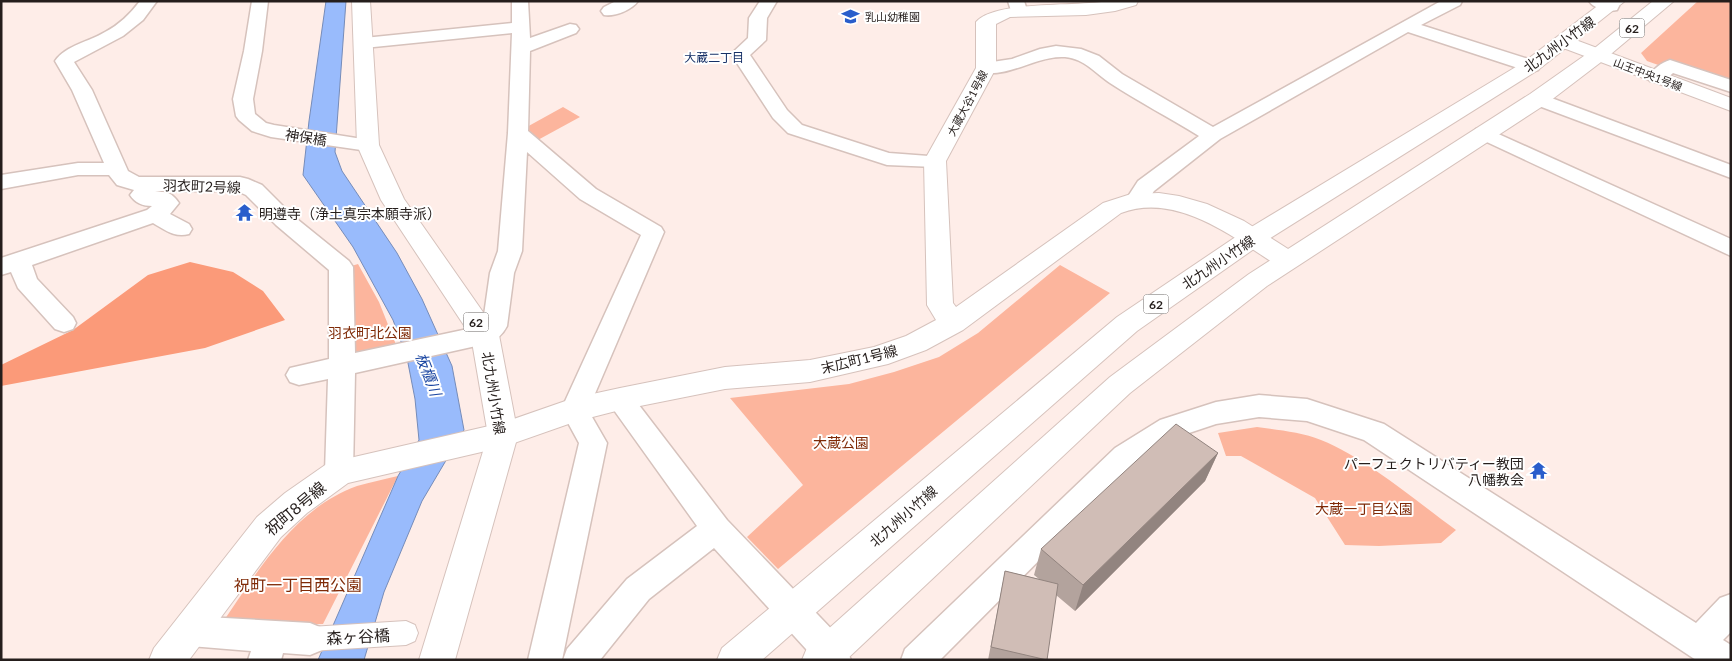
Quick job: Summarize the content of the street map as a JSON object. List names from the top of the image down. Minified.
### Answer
{"streets":{"main road":["62","北九州小竹線","山王中央1号線","大蔵大谷1号線","末広町1号線","祝町8号線"],"street":["神保橋","羽衣町2号線","森ヶ谷橋"]},"crossings":[["62","山王中央1号線"],["62","末広町1号線"],["北九州小竹線","山王中央1号線"],["北九州小竹線","神保橋"],["北九州小竹線","末広町1号線"],["羽衣町2号線","祝町8号線"],["末広町1号線","祝町8号線"]],"districts":["大蔵二丁目"],"water":["板櫃川"],"parks":["羽衣町北公園","大蔵公園","大蔵一丁目公園","祝町一丁目西公園"],"places":{"school or university":["乳山幼稚園"],"temple":["明遵寺（浄土真宗本願寺派）","パーフェクトリバティー教団 八幡教会"]}}
